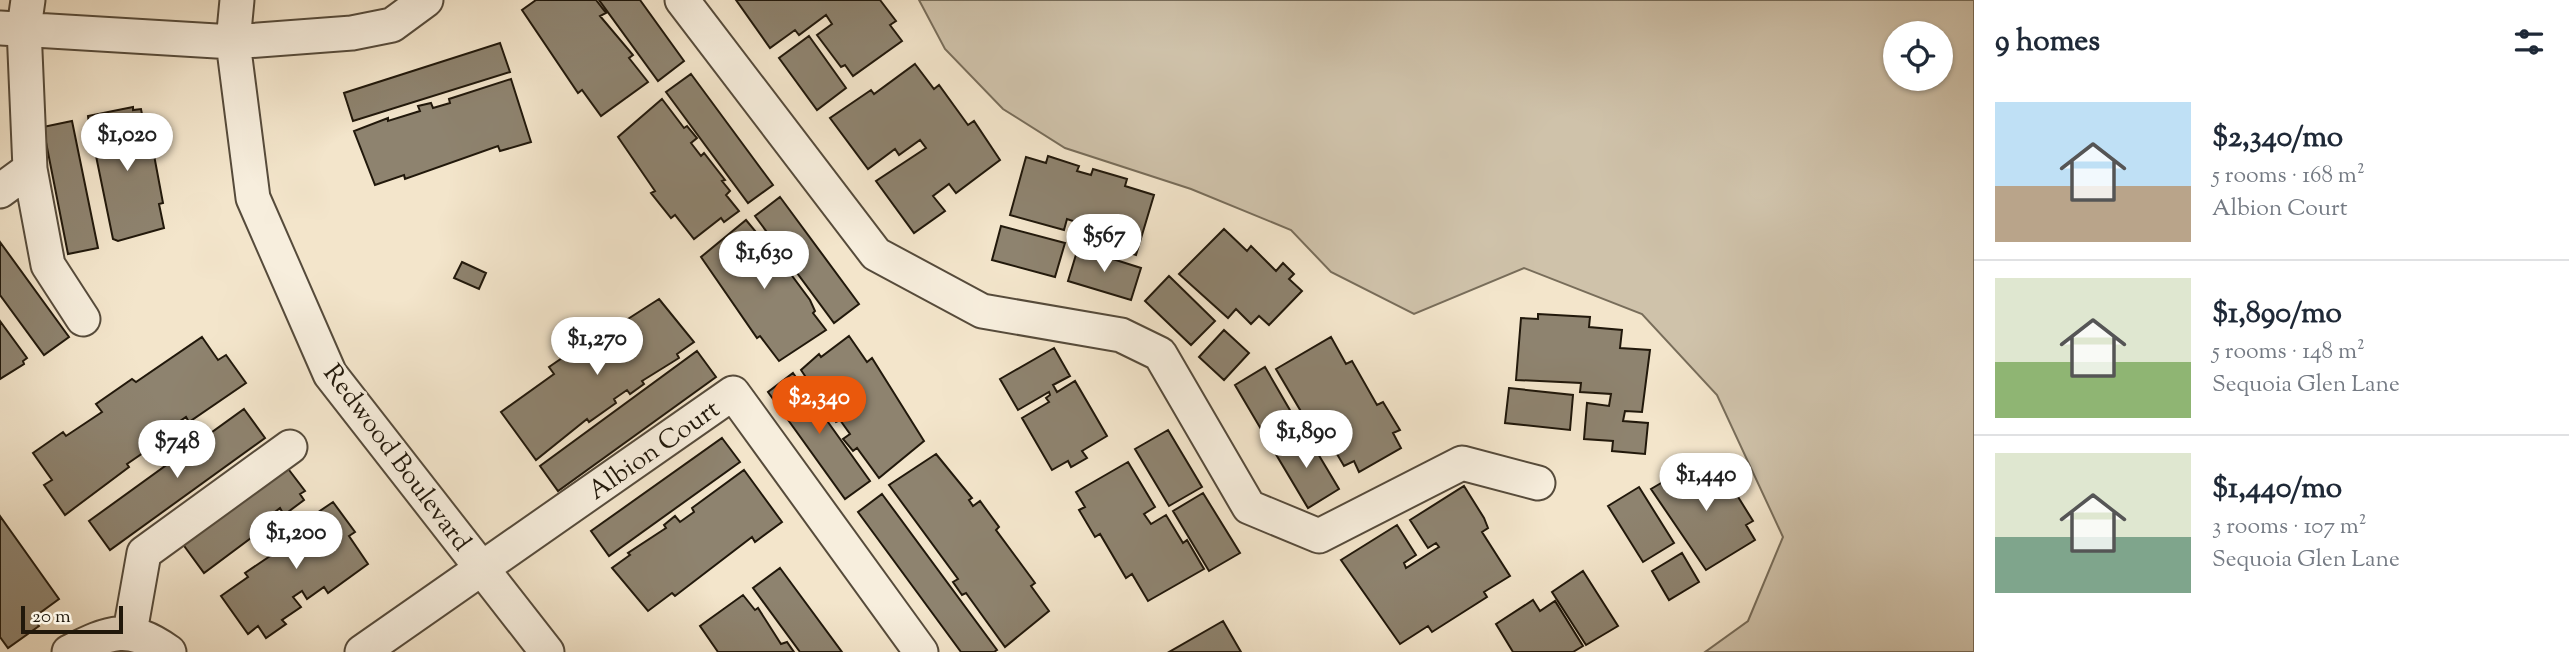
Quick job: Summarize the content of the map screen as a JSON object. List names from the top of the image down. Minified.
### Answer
{"streets":{"street":["Albion Court","Redwood Boulevard"]},"crossings":[["Albion Court","Redwood Boulevard"]],"scale_bar":"20 m","page":{"heading":"9 homes","list":[{"name":"$2,340/mo","note":"5 rooms · 168 m² · Albion Court"},{"name":"$1,890/mo","note":"5 rooms · 148 m² · Sequoia Glen Lane"},{"name":"$1,440/mo","note":"3 rooms · 107 m² · Sequoia Glen Lane"}],"price":["$1,020","$567","$1,630","$1,270","$2,340","$1,890","$748","$1,440","$1,200"],"scale":"20 m"}}
